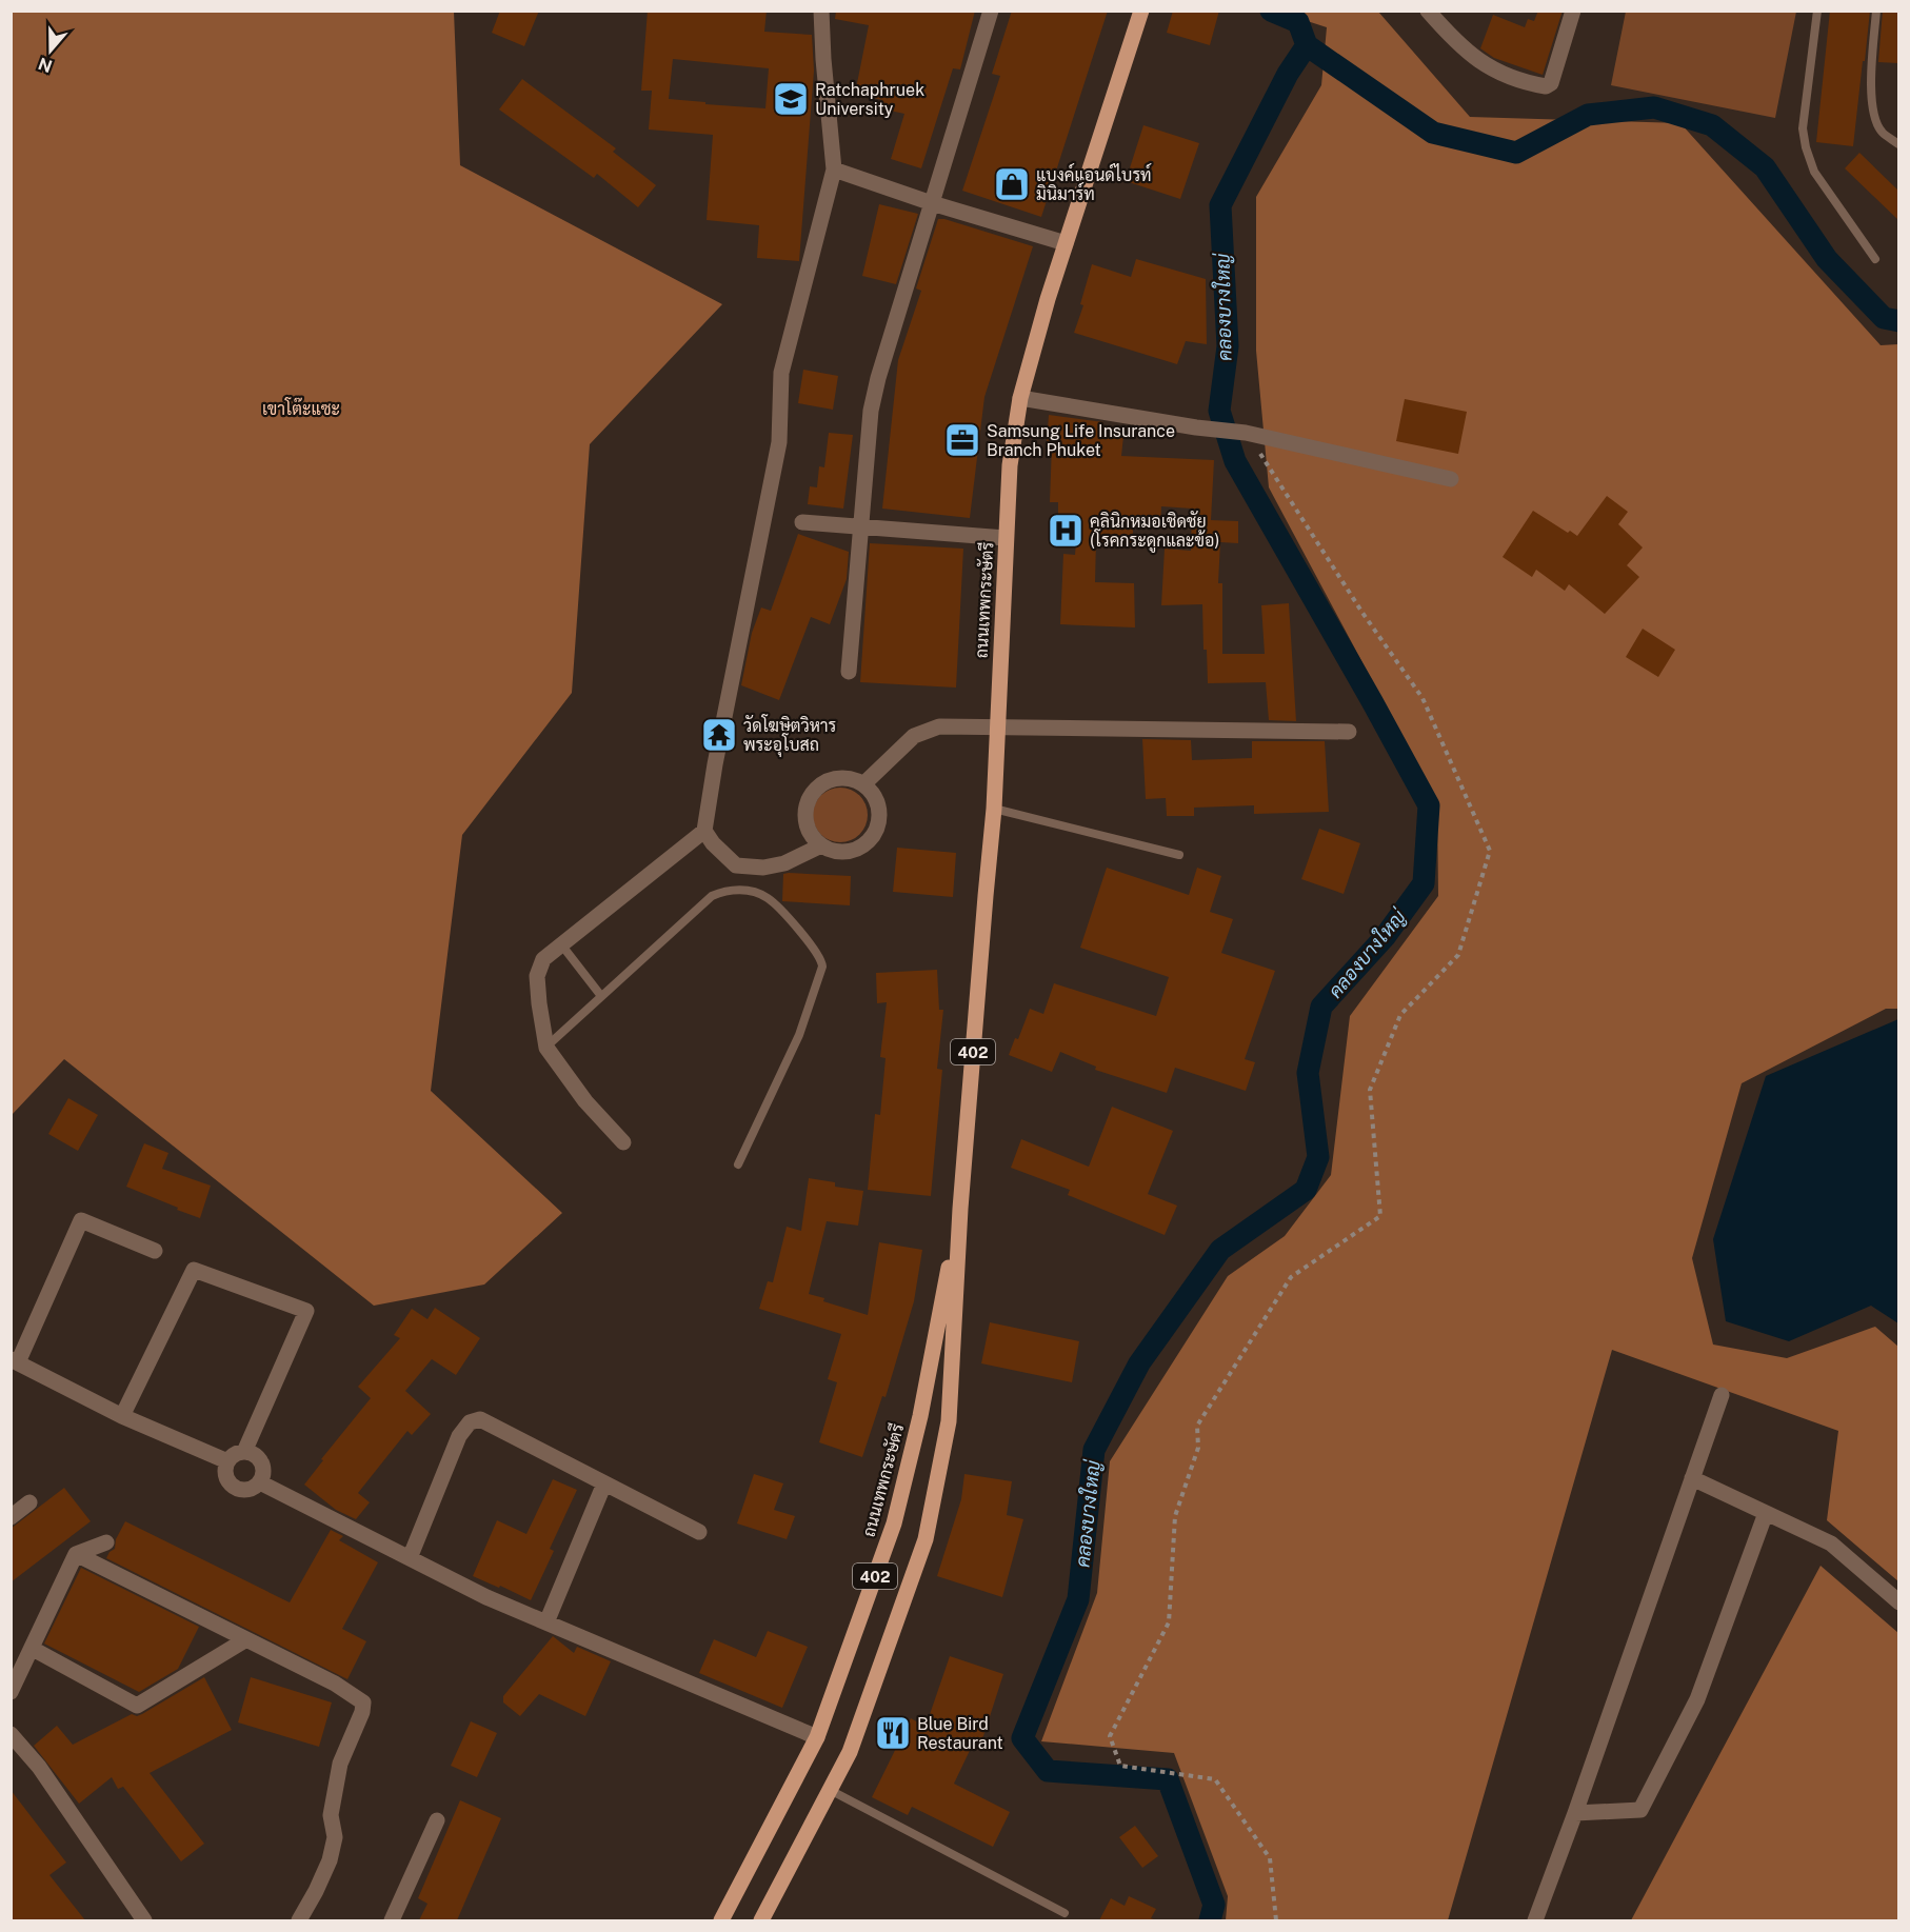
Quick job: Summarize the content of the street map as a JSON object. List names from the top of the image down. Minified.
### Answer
{"streets":{"main road":["ถนนเทพกระษัตรี","402"]},"water":["คลองบางใหญ่"],"parks":["เขาโต๊ะแซะ"],"places":{"school or university":["Ratchaphruek University"],"shop":["แบงค์แอนด์ไบรท์ มินิมาร์ท"],"office":["Samsung Life Insurance Branch Phuket"],"hospital":["คลินิกหมอเชิดชัย (โรคกระดูกและข้อ)"],"temple":["วัดโฆษิตวิหาร พระอุโบสถ"],"restaurant":["Blue Bird Restaurant"]},"north":"bottom"}
